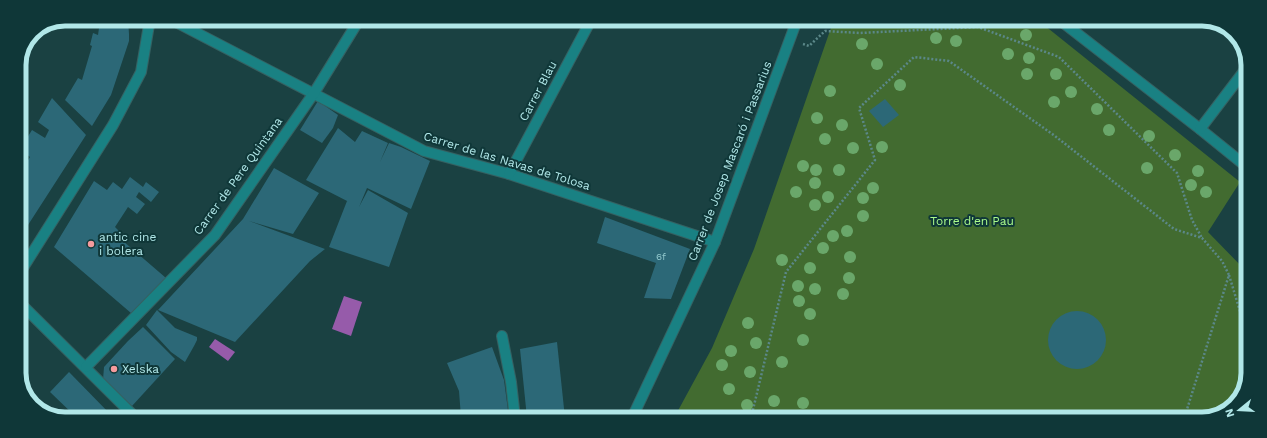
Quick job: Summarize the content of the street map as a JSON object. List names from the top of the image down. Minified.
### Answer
{"streets":{"street":["Carrer Blau","Carrer de las Navas de Tolosa","Carrer de Josep Mascaró i Passarius","Carrer de Pere Quintana"]},"crossings":[["Carrer Blau","Carrer de las Navas de Tolosa"],["Carrer de las Navas de Tolosa","Carrer de Josep Mascaró i Passarius"],["Carrer de las Navas de Tolosa","Carrer de Pere Quintana"]],"parks":["Torre d'en Pau"],"places":["antic cine i bolera","Xelska"],"house_numbers":["6f"],"north":"left"}
